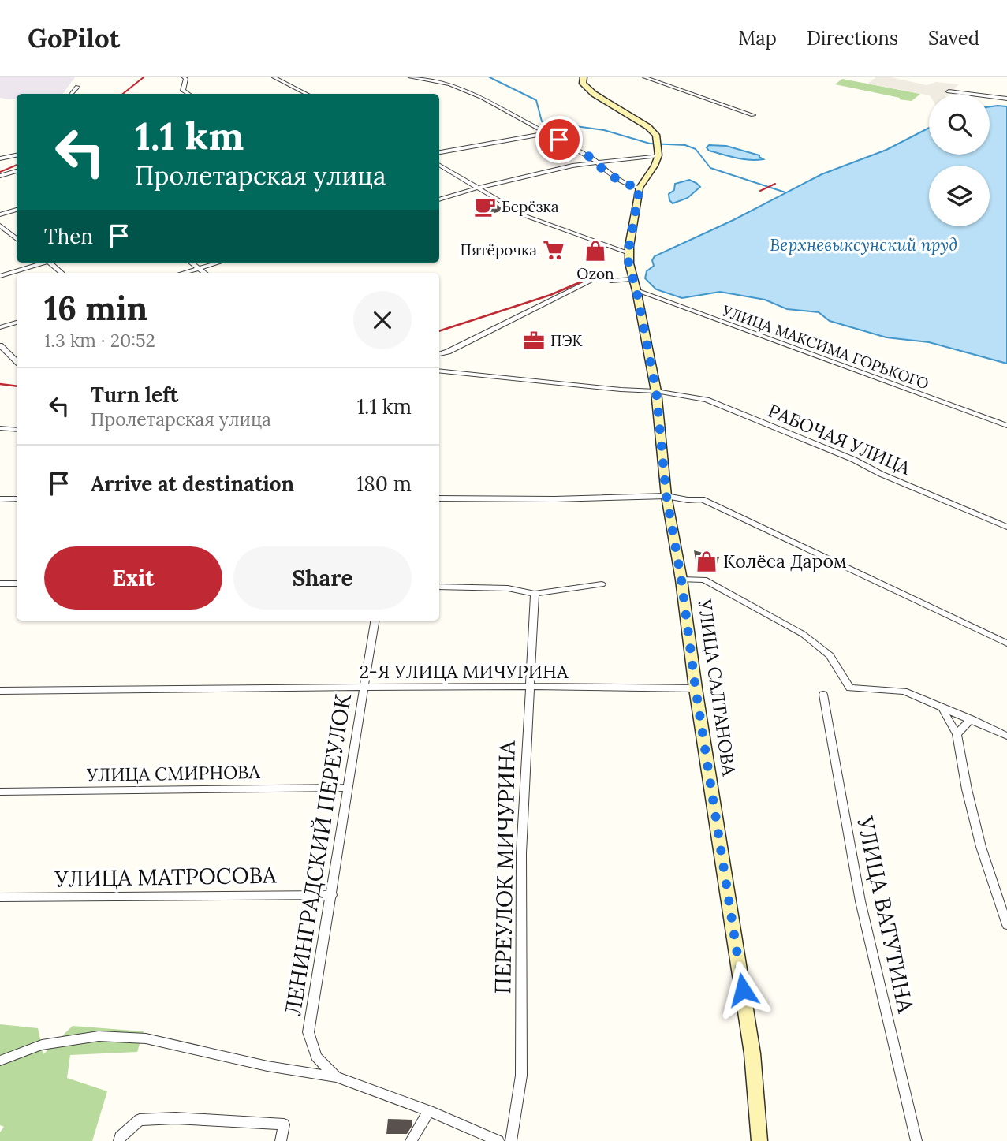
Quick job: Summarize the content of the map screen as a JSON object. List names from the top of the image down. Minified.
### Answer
{"streets":{"main road":["УЛИЦА САЛТАНОВА"],"street":["УЛИЦА МАКСИМА ГОРЬКОГО","РАБОЧАЯ УЛИЦА","2-Я УЛИЦА МИЧУРИНА","УЛИЦА СМИРНОВА","ЛЕНИНГРАДСКИЙ ПЕРЕУЛОК","ПЕРЕУЛОК МИЧУРИНА","УЛИЦА МАТРОСОВА","УЛИЦА ВАТУТИНА"]},"crossings":[["УЛИЦА МАКСИМА ГОРЬКОГО","УЛИЦА САЛТАНОВА"],["РАБОЧАЯ УЛИЦА","УЛИЦА САЛТАНОВА"],["2-Я УЛИЦА МИЧУРИНА","УЛИЦА САЛТАНОВА"],["2-Я УЛИЦА МИЧУРИНА","ЛЕНИНГРАДСКИЙ ПЕРЕУЛОК"],["2-Я УЛИЦА МИЧУРИНА","ПЕРЕУЛОК МИЧУРИНА"],["УЛИЦА СМИРНОВА","ЛЕНИНГРАДСКИЙ ПЕРЕУЛОК"],["ЛЕНИНГРАДСКИЙ ПЕРЕУЛОК","УЛИЦА МАТРОСОВА"]],"water":["Верхневыксунский пруд"],"places":{"cafe":["Берёзка"],"supermarket":["Пятёрочка"],"shop":["Ozon","Колёса Даром"],"office":["ПЭК"]},"page":{"header":"GoPilot","nav":["Map","Directions","Saved"],"turn":["1.1 km","Пролетарская улица"],"then":"Then","heading":["16 min","1.3 km · 20:52"],"list":[{"name":"Turn left","note":"Пролетарская улица","value":"1.1 km"},{"name":"Arrive at destination","value":"180 m"}],"buttons":["Exit","Share"]}}
